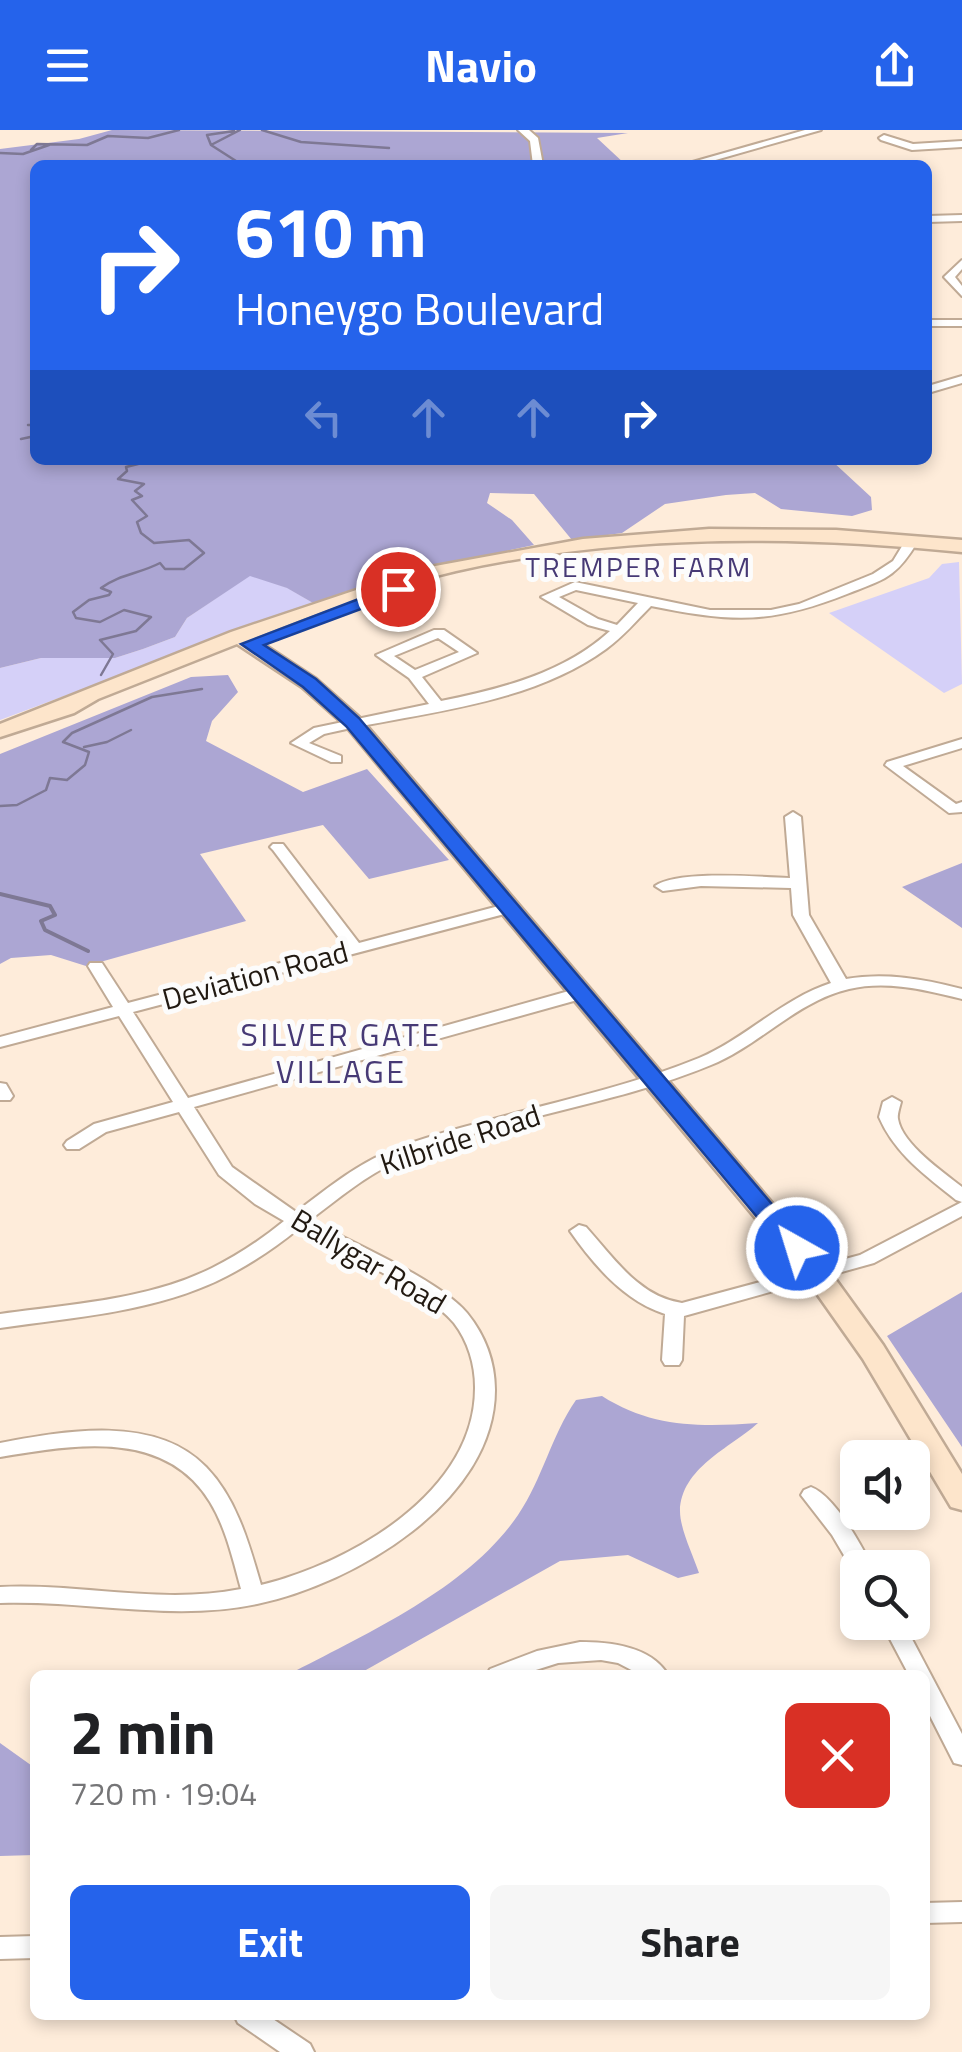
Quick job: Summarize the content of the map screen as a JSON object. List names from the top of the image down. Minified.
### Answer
{"streets":{"street":["Deviation Road","Kilbride Road","Ballygar Road"]},"crossings":[["Deviation Road","Ballygar Road"],["Kilbride Road","Ballygar Road"]],"districts":["TREMPER FARM","SILVER GATE VILLAGE"],"page":{"header":"Navio","turn":["610 m","Honeygo Boulevard"],"heading":["2 min","720 m · 19:04"],"buttons":["Exit","Share"]}}
